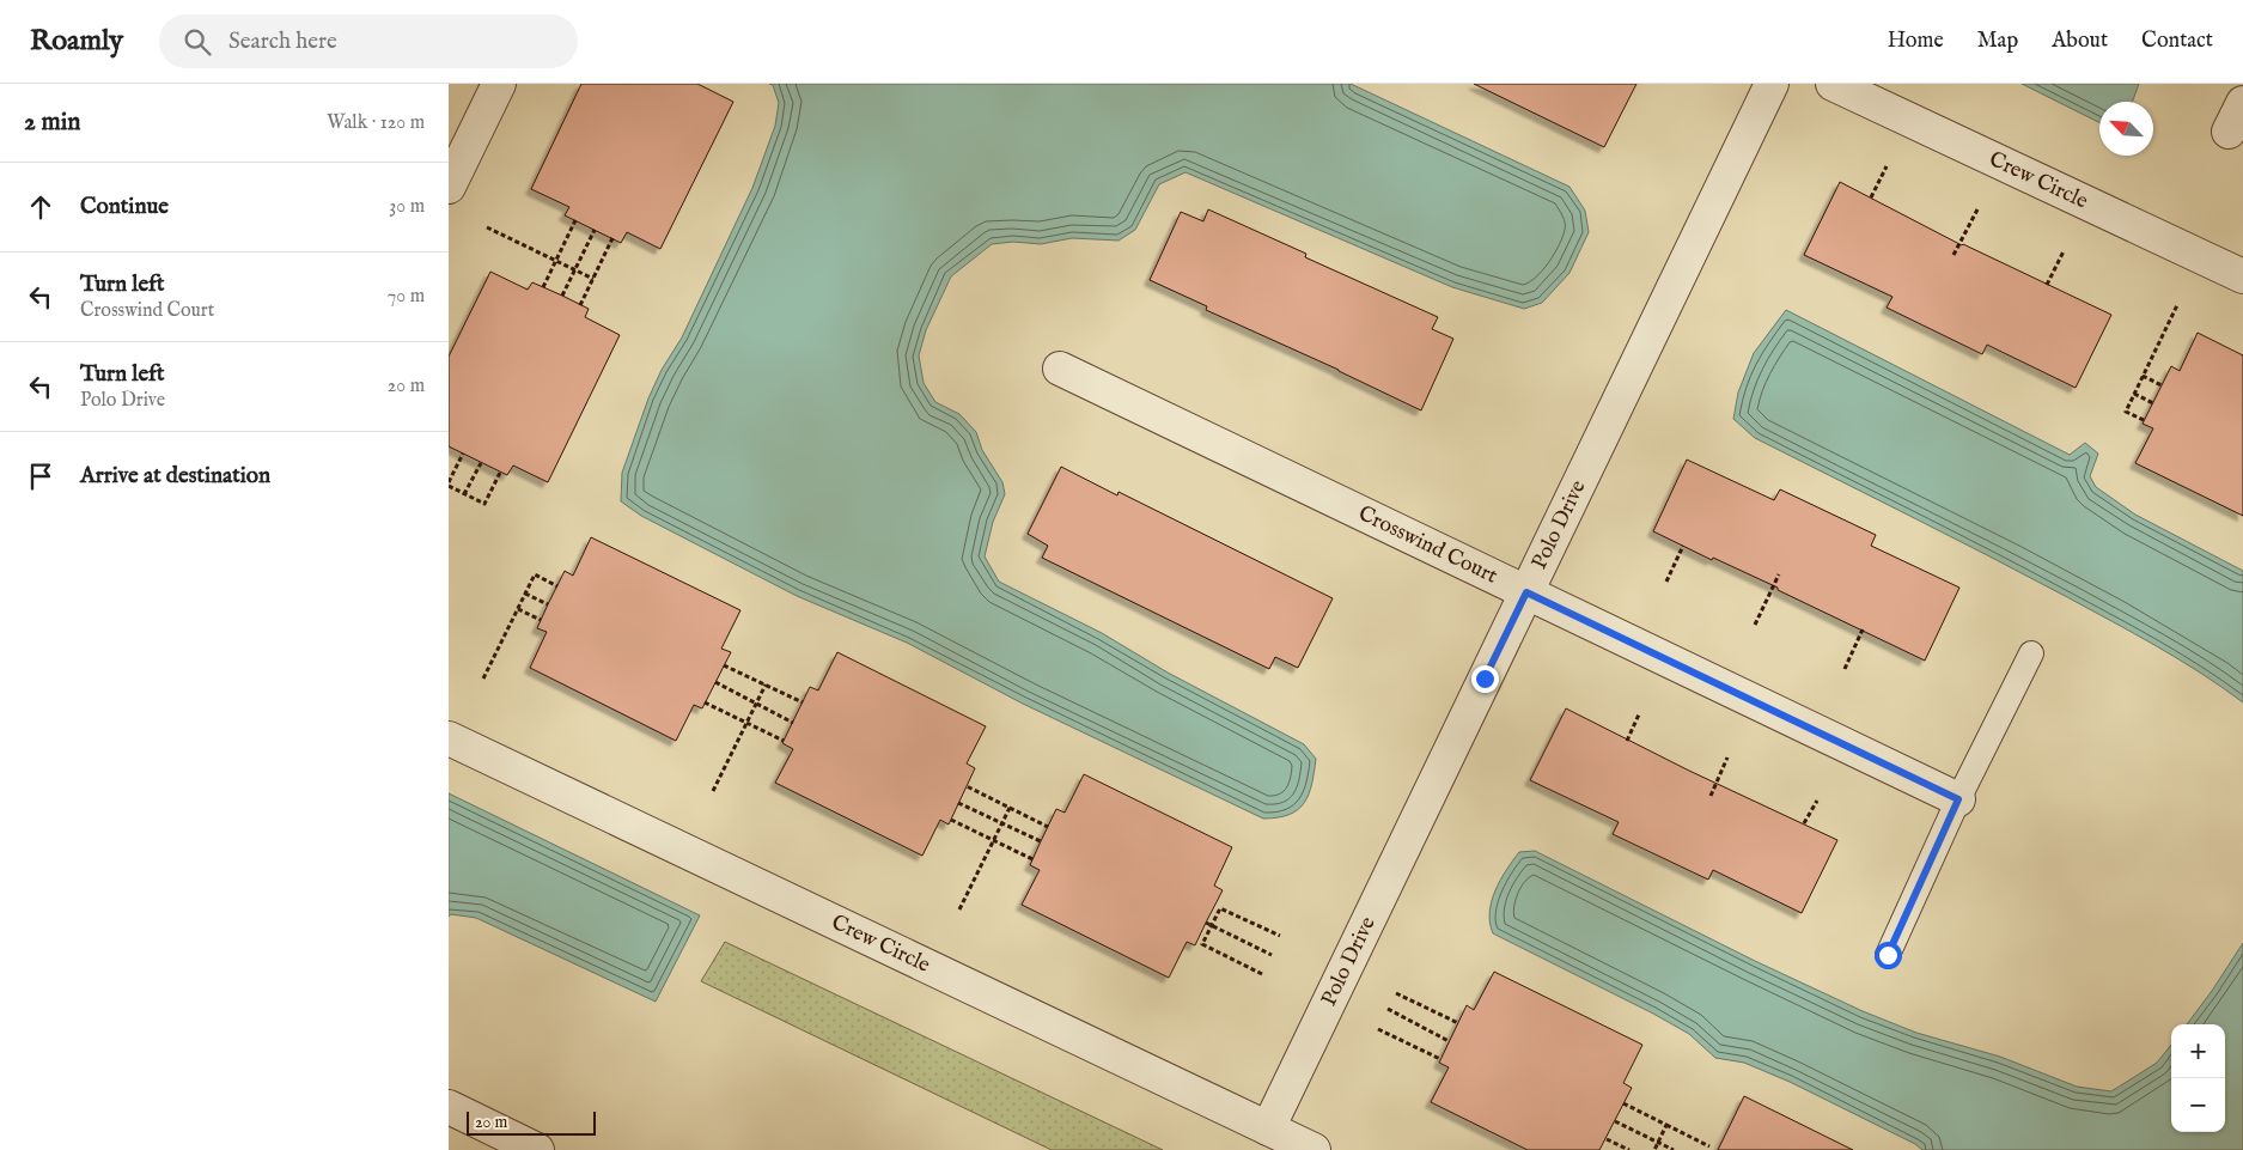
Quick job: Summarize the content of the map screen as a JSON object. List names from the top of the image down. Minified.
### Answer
{"streets":{"street":["Crew Circle","Polo Drive","Crosswind Court"]},"crossings":[["Crew Circle","Polo Drive"],["Polo Drive","Crosswind Court"]],"scale_bar":"20 m","north":"top left","page":{"header":"Roamly","search":"Search here","nav":["Home","Map","About","Contact"],"heading":["2 min","Walk · 120 m"],"list":[["Continue","30 m"],["Turn left","Crosswind Court","70 m"],["Turn left","Polo Drive","20 m"],"Arrive at destination"],"map_buttons":["+","−"],"scale":"20 m"}}
